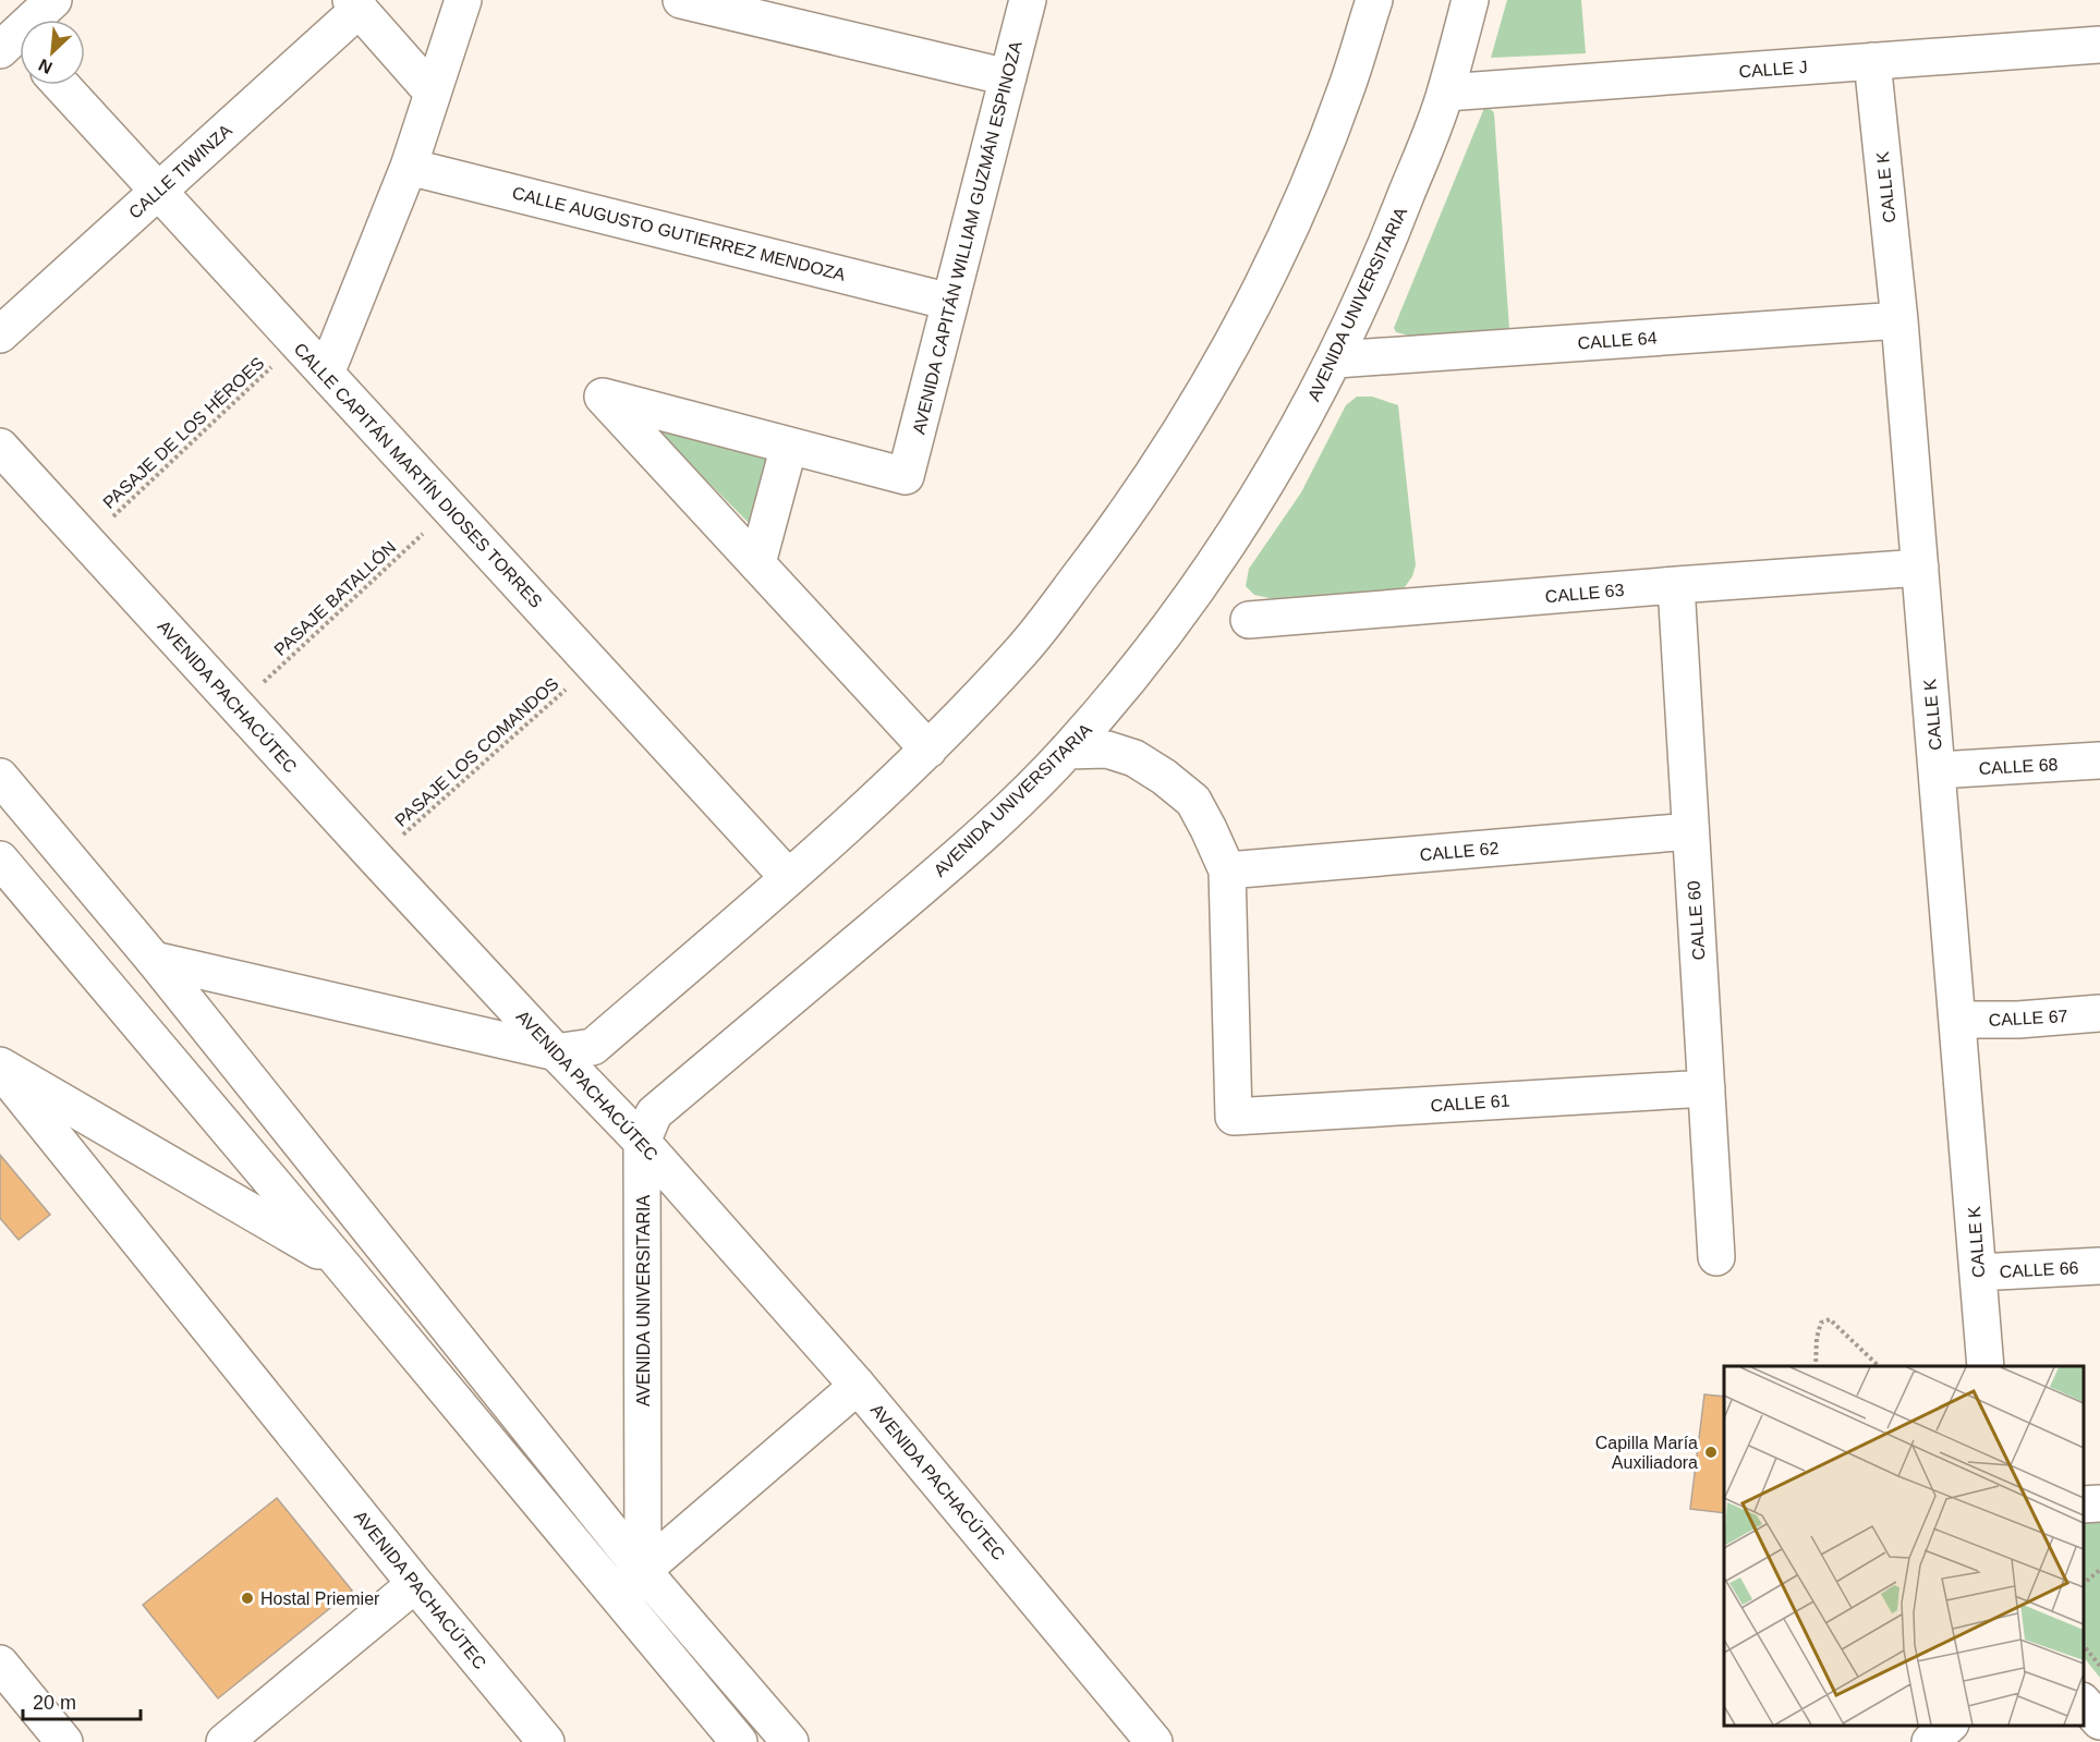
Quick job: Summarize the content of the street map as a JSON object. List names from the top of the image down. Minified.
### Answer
{"streets":{"street":["CALLE J","CALLE TIWINZA","CALLE K","CALLE AUGUSTO GUTIERREZ MENDOZA","AVENIDA CAPITÁN WILLIAM GUZMÁN ESPINOZA","AVENIDA UNIVERSITARIA","CALLE 64","CALLE CAPITÁN MARTÍN DIOSES TORRES","CALLE 63","AVENIDA PACHACÚTEC","CALLE 68","CALLE 62","CALLE 60","CALLE 67","CALLE 61","CALLE 66"],"path":["PASAJE DE LOS HÉROES","PASAJE BATALLÓN","PASAJE LOS COMANDOS"]},"crossings":[["CALLE J","CALLE K"],["CALLE J","AVENIDA UNIVERSITARIA"],["CALLE TIWINZA","CALLE CAPITÁN MARTÍN DIOSES TORRES"],["CALLE K","CALLE 64"],["CALLE K","CALLE 63"],["CALLE K","CALLE 68"],["CALLE K","CALLE 67"],["CALLE K","CALLE 66"],["CALLE AUGUSTO GUTIERREZ MENDOZA","AVENIDA CAPITÁN WILLIAM GUZMÁN ESPINOZA"],["AVENIDA UNIVERSITARIA","CALLE 64"],["AVENIDA UNIVERSITARIA","AVENIDA PACHACÚTEC"],["PASAJE DE LOS HÉROES","CALLE CAPITÁN MARTÍN DIOSES TORRES"],["PASAJE DE LOS HÉROES","AVENIDA PACHACÚTEC"],["CALLE CAPITÁN MARTÍN DIOSES TORRES","PASAJE BATALLÓN"],["CALLE CAPITÁN MARTÍN DIOSES TORRES","PASAJE LOS COMANDOS"],["CALLE 63","CALLE 60"],["PASAJE BATALLÓN","AVENIDA PACHACÚTEC"],["AVENIDA PACHACÚTEC","PASAJE LOS COMANDOS"],["CALLE 62","CALLE 60"],["CALLE 62","CALLE 61"],["CALLE 60","CALLE 61"]],"places":["Capilla María Auxiliadora","Hostal Priemier"],"scale_bar":"20 m","north":"bottom left"}
